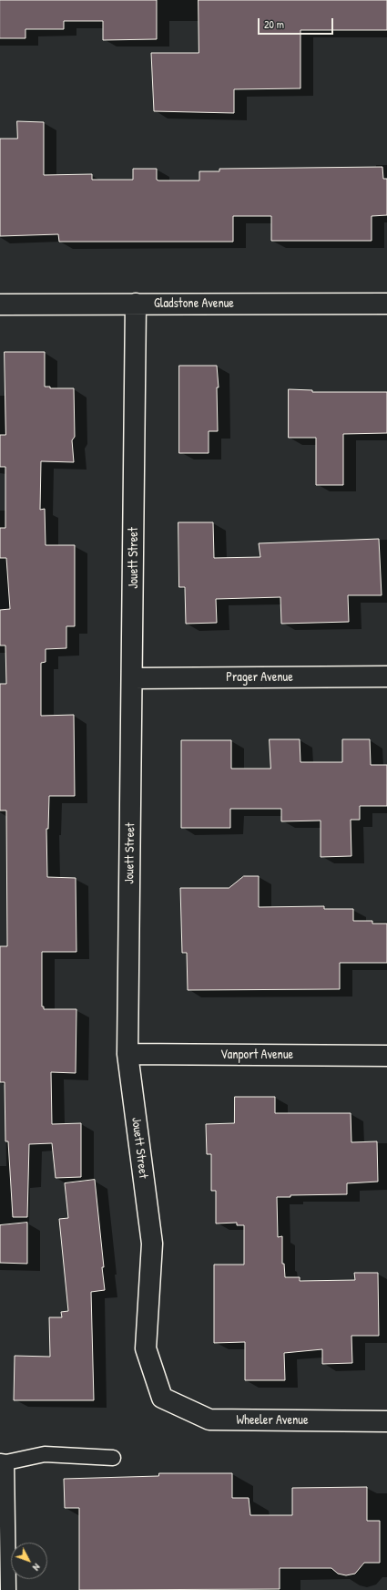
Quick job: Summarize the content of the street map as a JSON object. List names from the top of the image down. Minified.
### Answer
{"streets":{"street":["Gladstone Avenue","Jouett Street","Prager Avenue","Vanport Avenue","Wheeler Avenue"]},"crossings":[["Gladstone Avenue","Jouett Street"],["Jouett Street","Prager Avenue"],["Jouett Street","Vanport Avenue"],["Jouett Street","Wheeler Avenue"]],"scale_bar":"20 m","north":"bottom right"}
